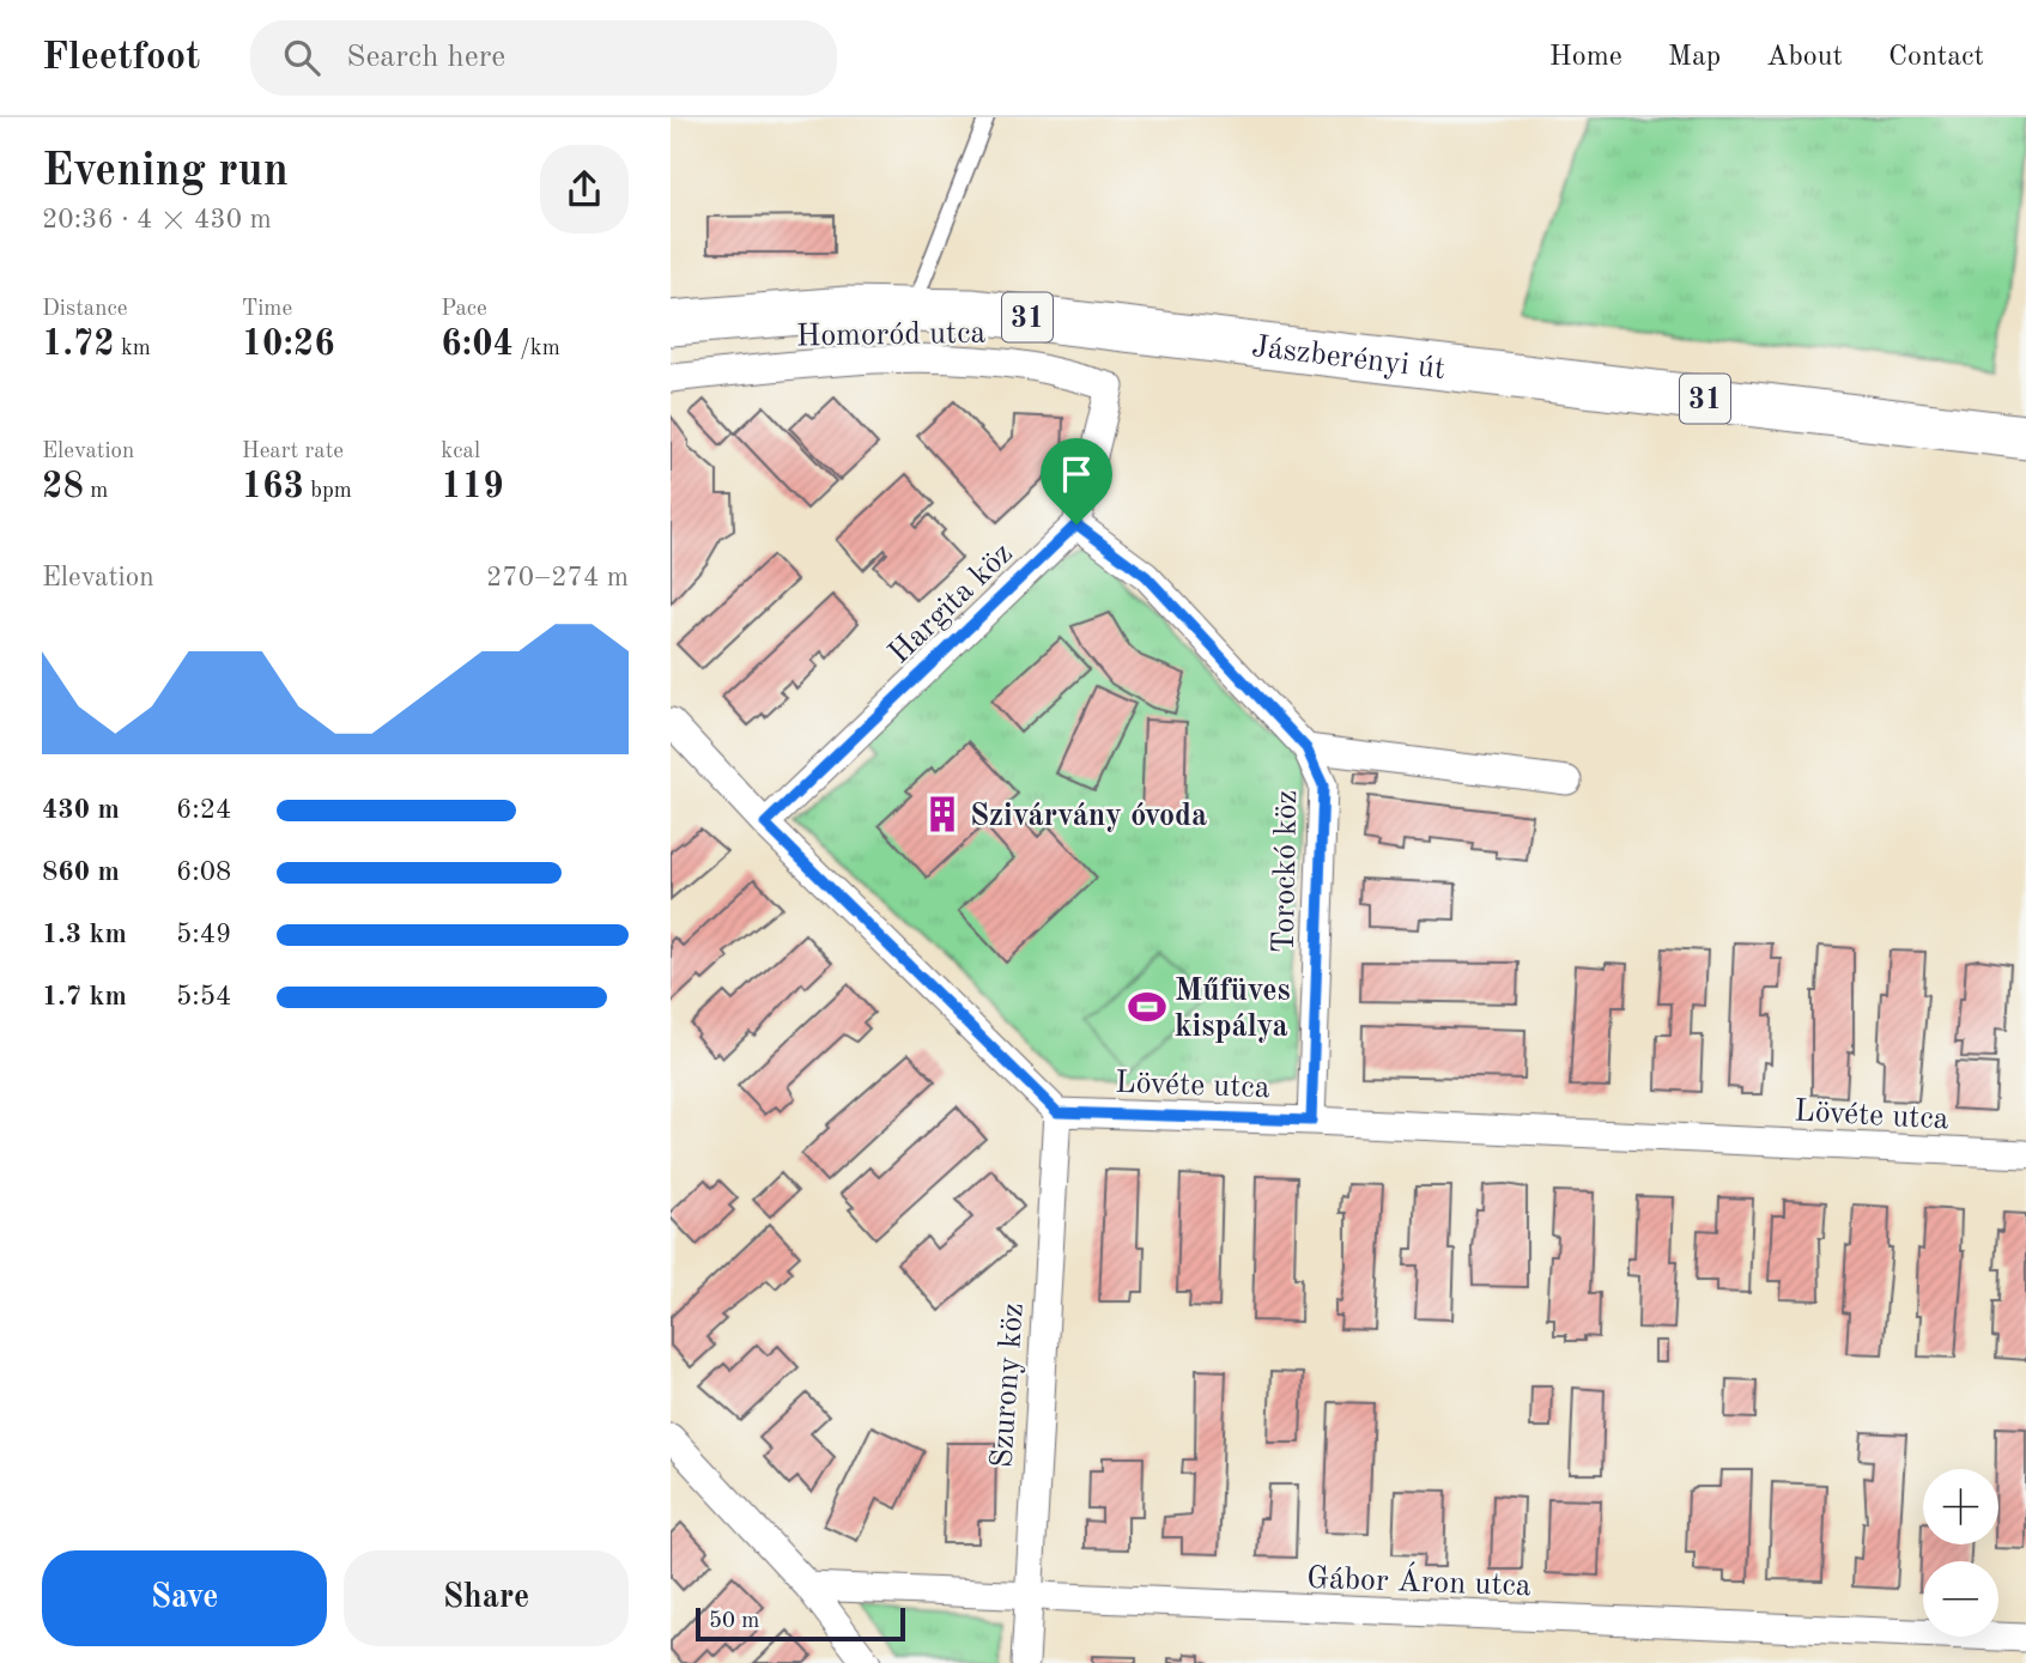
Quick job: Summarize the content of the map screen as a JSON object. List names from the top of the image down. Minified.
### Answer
{"streets":{"main road":["31","Jászberényi út"],"street":["Homoród utca","Hargita köz","Torockó köz","Lövéte utca","Szurony köz","Gábor Áron utca"]},"crossings":[["Homoród utca","Hargita köz"],["Homoród utca","Torockó köz"],["Hargita köz","Torockó köz"],["Torockó köz","Lövéte utca"],["Lövéte utca","Szurony köz"],["Szurony köz","Gábor Áron utca"]],"places":{"building":["Szivárvány óvoda"],"sports":["Műfüves kispálya"]},"scale_bar":"50 m","page":{"header":"Fleetfoot","search":"Search here","nav":["Home","Map","About","Contact"],"heading":["Evening run","20:36 · 4 × 430 m"],"stats":[["Distance","1.72 km"],["Time","10:26"],["Pace","6:04 /km"],["Elevation","28 m"],["Heart rate","163 bpm"],["kcal","119"]],"chart":["Elevation","270–274 m"],"list":[{"name":"430 m","note":"6:24"},{"name":"860 m","note":"6:08"},{"name":"1.3 km","note":"5:49"},{"name":"1.7 km","note":"5:54"}],"map_buttons":["+","−"],"buttons":["Save","Share"],"scale":"50 m"}}
